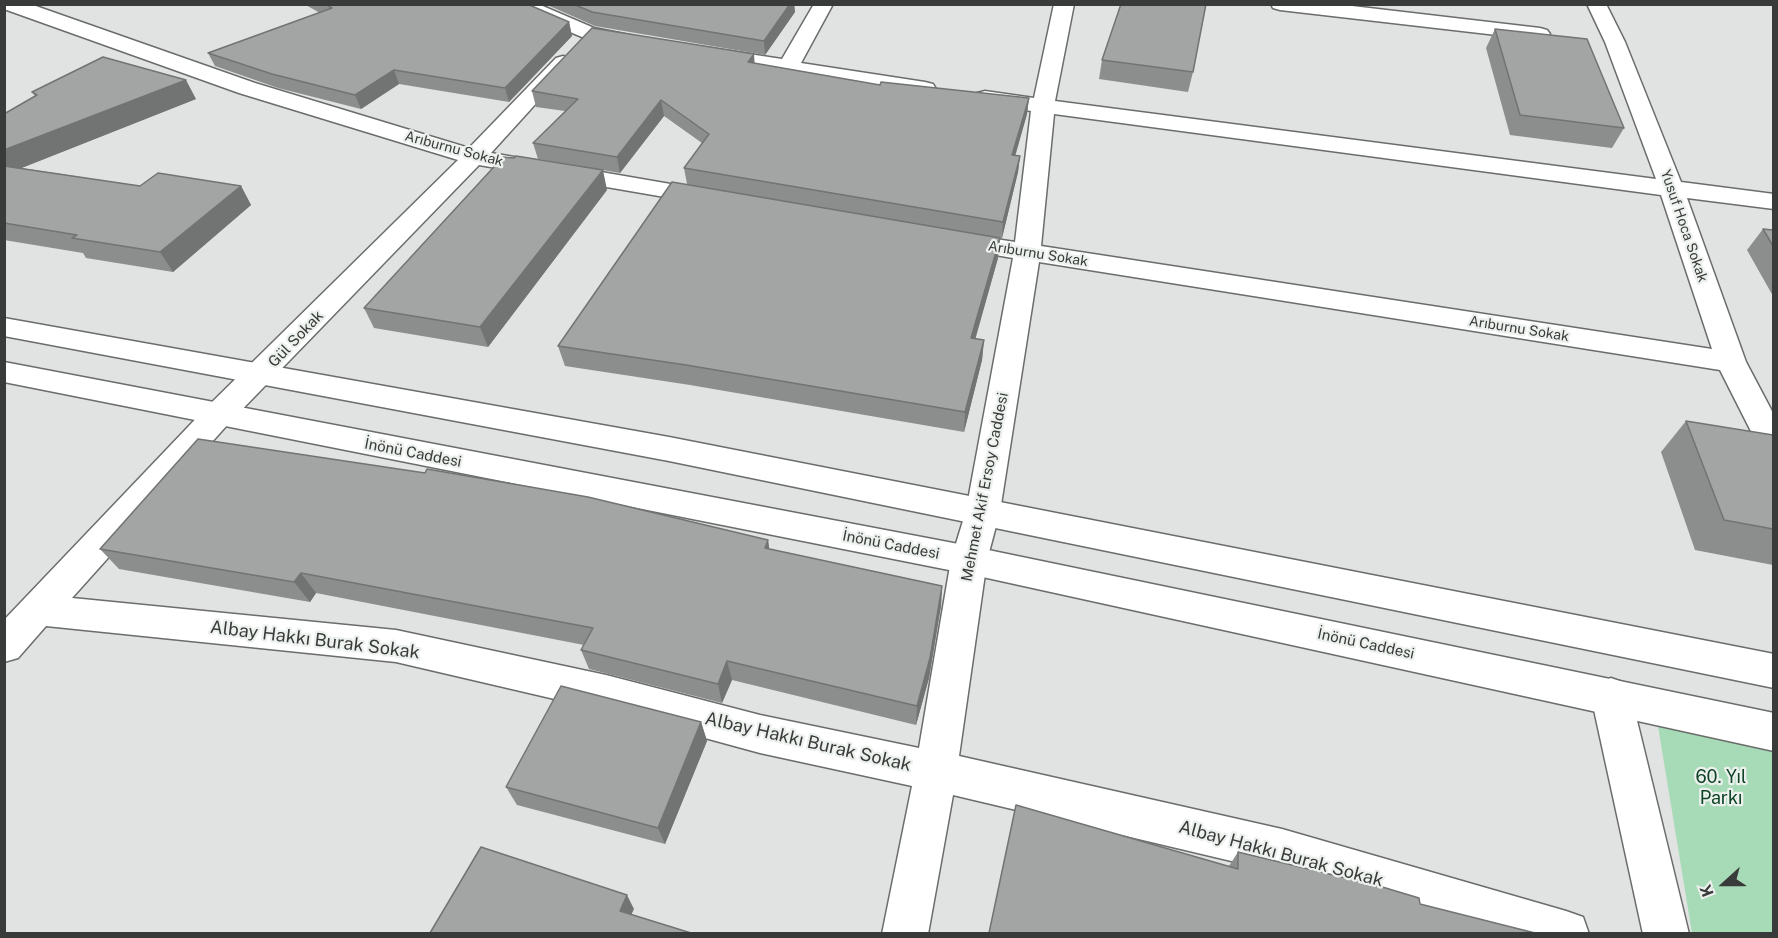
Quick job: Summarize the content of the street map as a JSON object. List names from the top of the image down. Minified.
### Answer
{"streets":{"street":["Arıburnu Sokak","Yusuf Hoca Sokak","Gül Sokak","İnönü Caddesi","Mehmet Akif Ersoy Caddesi","Albay Hakkı Burak Sokak"]},"crossings":[["Arıburnu Sokak","Yusuf Hoca Sokak"],["Arıburnu Sokak","Gül Sokak"],["Arıburnu Sokak","Mehmet Akif Ersoy Caddesi"],["Gül Sokak","İnönü Caddesi"],["Gül Sokak","Albay Hakkı Burak Sokak"],["İnönü Caddesi","Mehmet Akif Ersoy Caddesi"],["Mehmet Akif Ersoy Caddesi","Albay Hakkı Burak Sokak"]],"parks":["60. Yıl Parkı"],"north":"left"}
